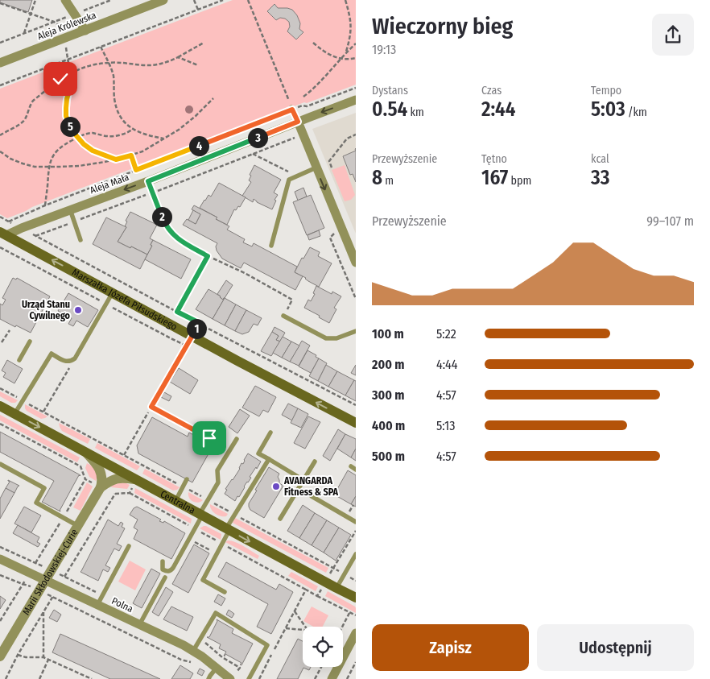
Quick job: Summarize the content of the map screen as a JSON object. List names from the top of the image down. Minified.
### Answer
{"streets":{"main road":["Marszałka Józefa Piłsudskiego","Centralna"],"street":["Aleja Królewska","Aleja Mała","Marii Skłodowskiej-Curie","Polna"]},"crossings":[["Aleja Mała","Marszałka Józefa Piłsudskiego"],["Marii Skłodowskiej-Curie","Polna"]],"one_way":["Aleja Mała","Marszałka Józefa Piłsudskiego","Centralna"],"places":["Urząd Stanu Cywilnego","AVANGARDA Fitness & SPA"],"page":{"heading":["Wieczorny bieg","19:13"],"stats":[["Dystans","0.54 km"],["Czas","2:44"],["Tempo","5:03 /km"],["Przewyższenie","8 m"],["Tętno","167 bpm"],["kcal","33"]],"pins":["5","3","4","2","1"],"chart":["Przewyższenie","99–107 m"],"list":[{"name":"100 m","note":"5:22"},{"name":"200 m","note":"4:44"},{"name":"300 m","note":"4:57"},{"name":"400 m","note":"5:13"},{"name":"500 m","note":"4:57"}],"buttons":["Zapisz","Udostępnij"]}}
